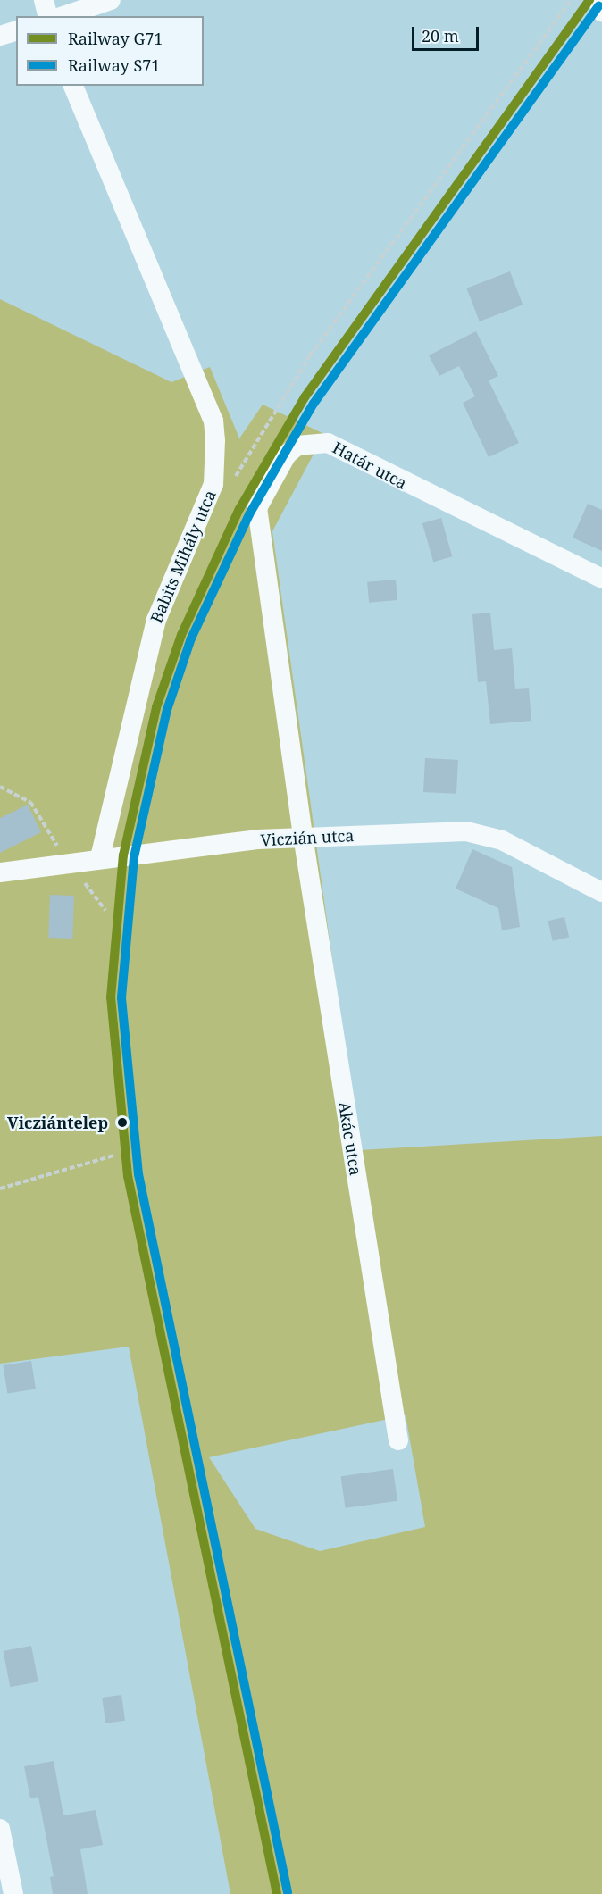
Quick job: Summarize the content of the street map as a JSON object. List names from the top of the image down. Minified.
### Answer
{"streets":{"street":["Határ utca","Babits Mihály utca","Viczián utca","Akác utca"]},"crossings":[["Határ utca","Viczián utca"],["Határ utca","Akác utca"],["Babits Mihály utca","Viczián utca"],["Viczián utca","Akác utca"]],"places":["Vicziántelep"],"lines":["rail line G71","rail line S71"],"legend":["Railway G71","Railway S71"],"scale_bar":"20 m"}
